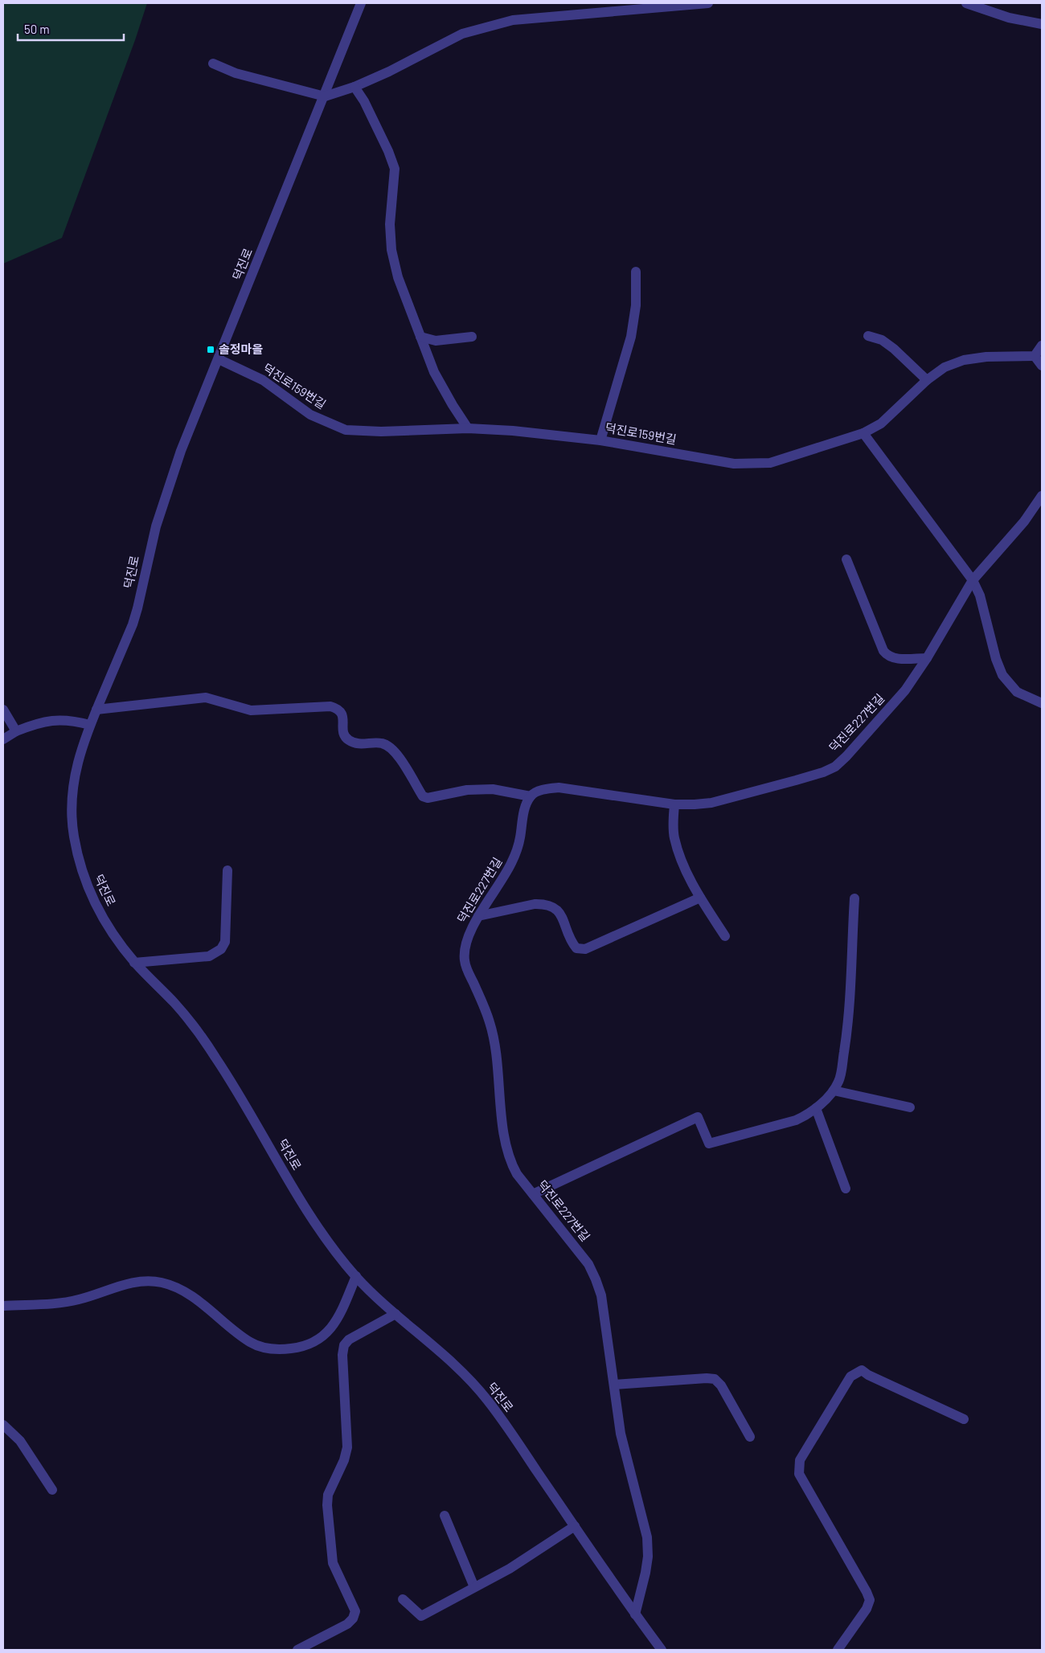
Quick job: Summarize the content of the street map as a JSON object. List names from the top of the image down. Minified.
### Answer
{"streets":{"street":["덕진로","덕진로159번길","덕진로227번길"]},"crossings":[["덕진로","덕진로159번길"],["덕진로","덕진로227번길"]],"places":{"transit":["솔정마을"]},"scale_bar":"50 m"}
